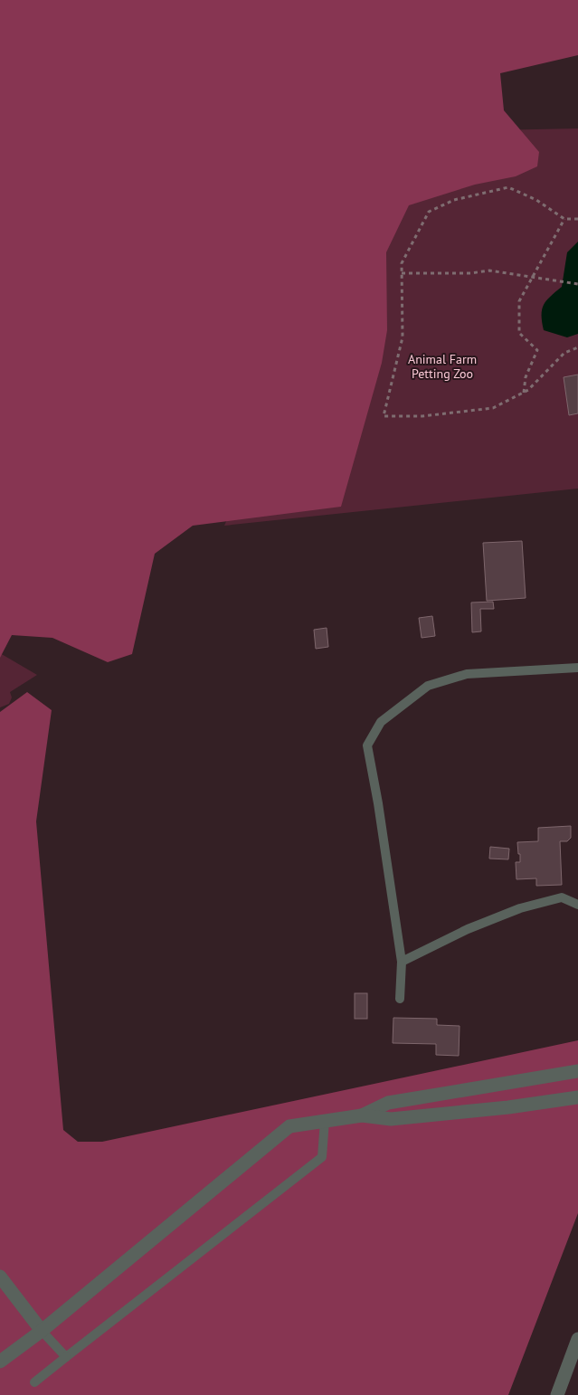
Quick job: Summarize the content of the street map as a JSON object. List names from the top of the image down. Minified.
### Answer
{"parks":["Animal Farm Petting Zoo"]}
